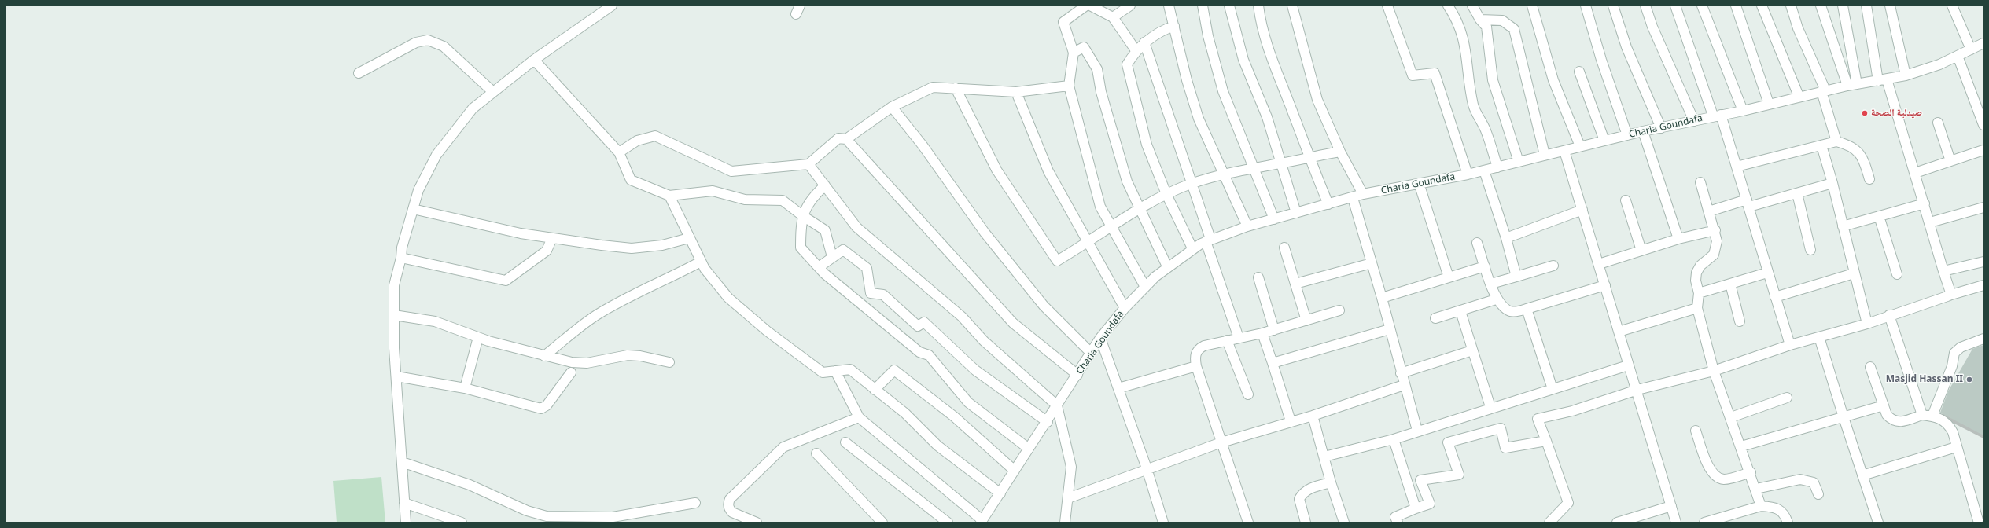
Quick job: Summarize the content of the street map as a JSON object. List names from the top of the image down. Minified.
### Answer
{"streets":{"street":["Charia Goundafa"]},"places":["صيدلية الصحة","Masjid Hassan II"]}
